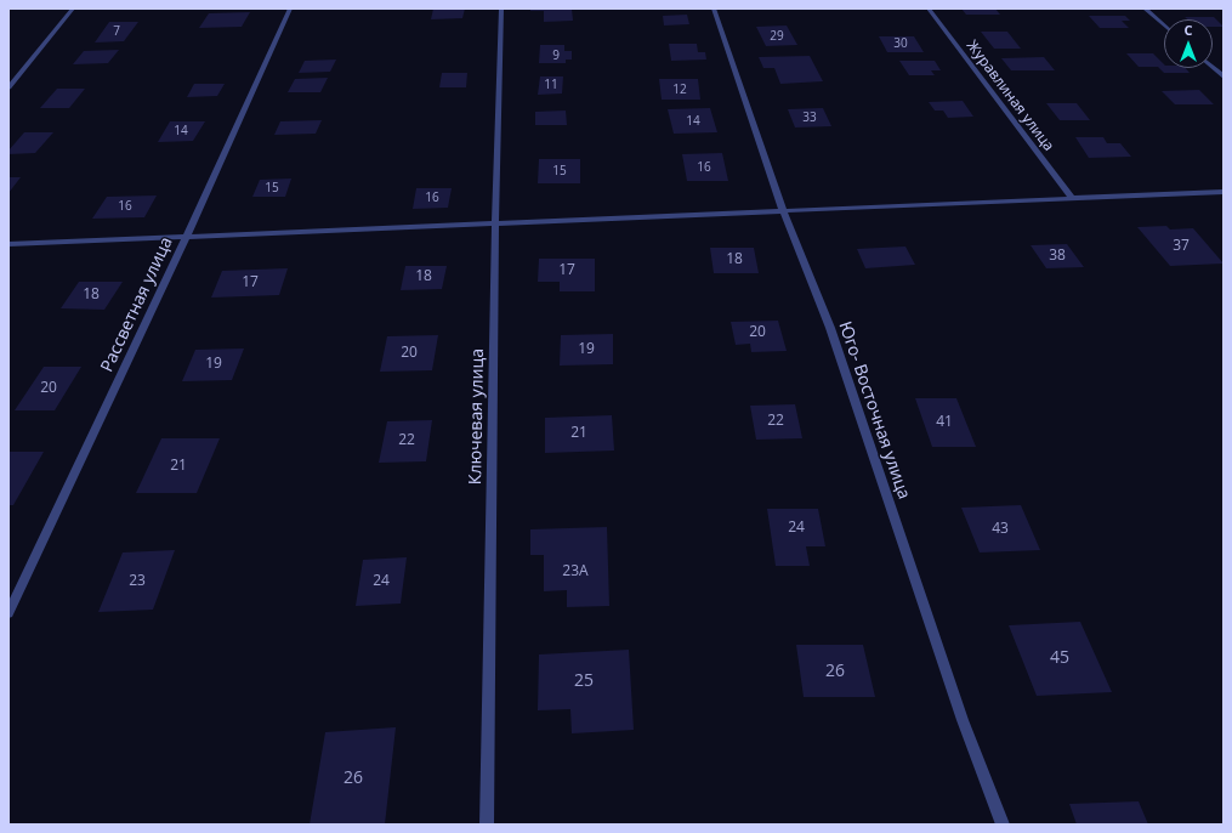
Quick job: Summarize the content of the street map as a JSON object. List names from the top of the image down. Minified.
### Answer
{"streets":{"street":["Журавлиная улица","Рассветная улица","Юго- Восточная улица","Ключевая улица"]},"house_numbers":["7","29","30","9","11","12","33","14","14","16","15","15","16","16","37","38","18","17","18","17","18","20","19","20","19","20","22","41","21","22","21","24","43","23А","23","24","45","26","25","26"],"north":"top"}
